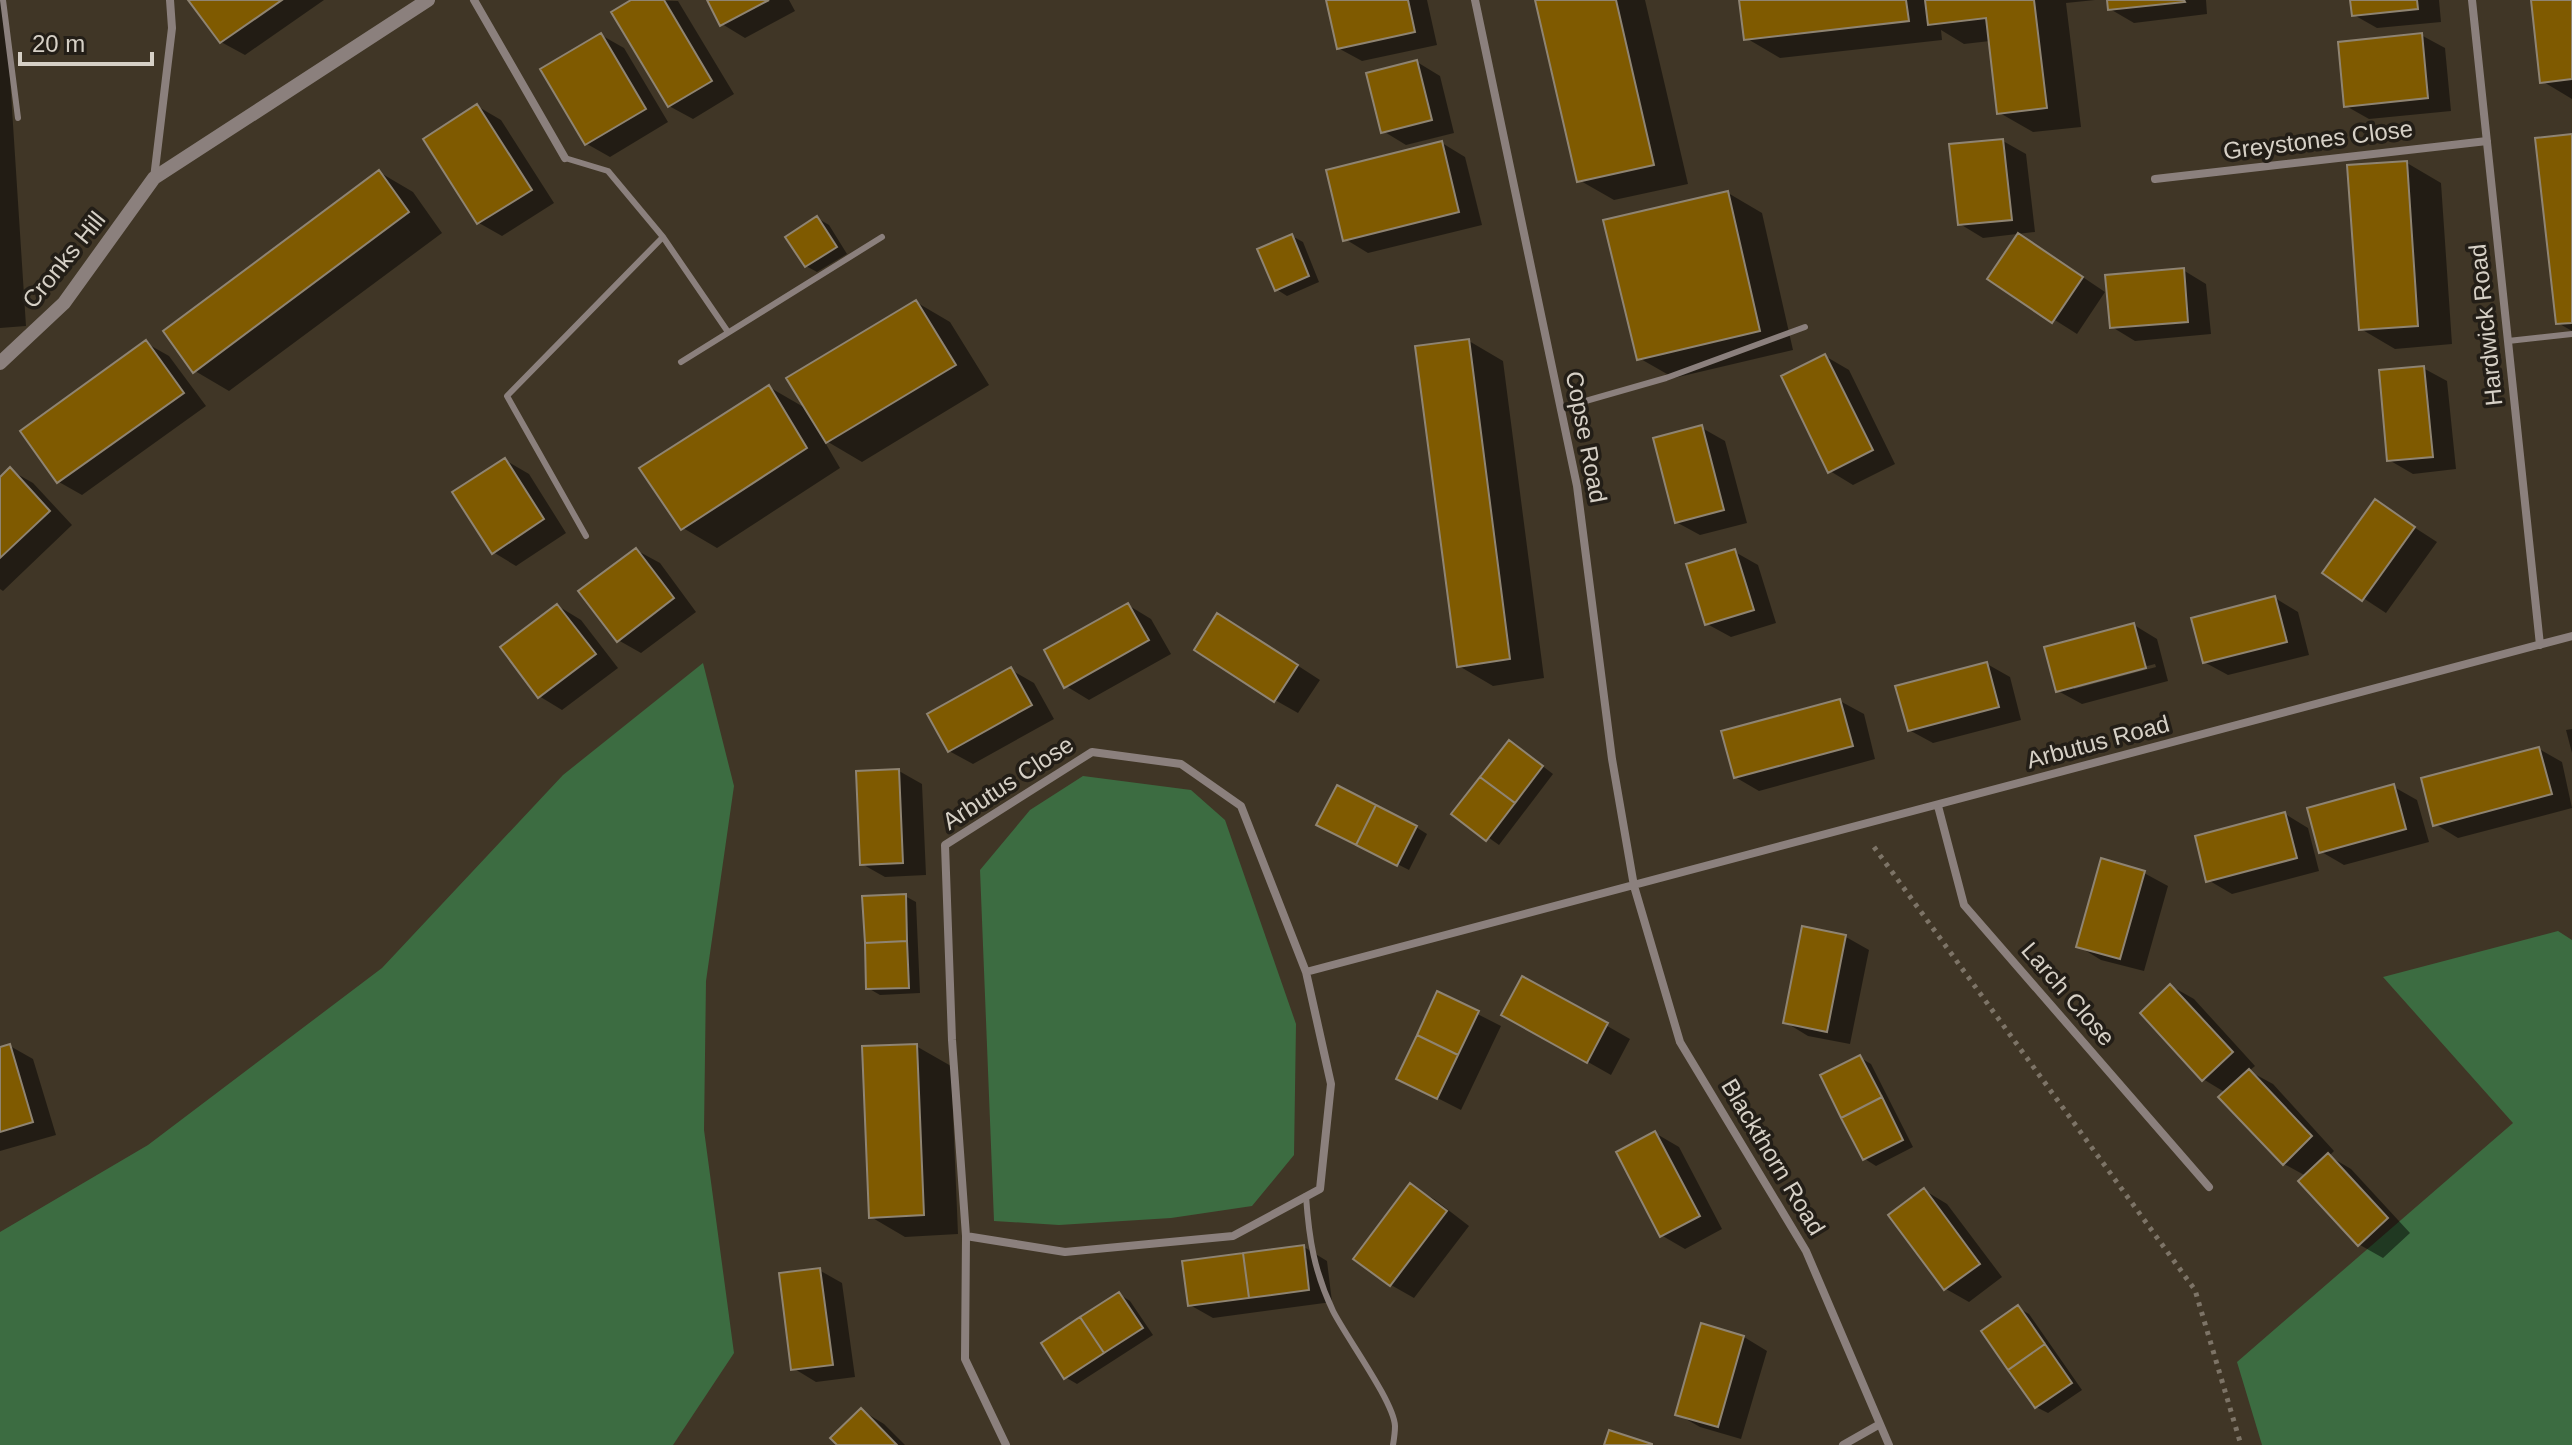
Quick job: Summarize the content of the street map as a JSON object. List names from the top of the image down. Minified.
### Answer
{"streets":{"street":["Greystones Close","Cronks Hill","Hardwick Road","Copse Road","Arbutus Road","Arbutus Close","Larch Close","Blackthorn Road"]},"crossings":[["Greystones Close","Hardwick Road"],["Hardwick Road","Arbutus Road"],["Copse Road","Arbutus Road"],["Copse Road","Blackthorn Road"],["Arbutus Road","Larch Close"],["Arbutus Road","Blackthorn Road"]],"scale_bar":"20 m"}
